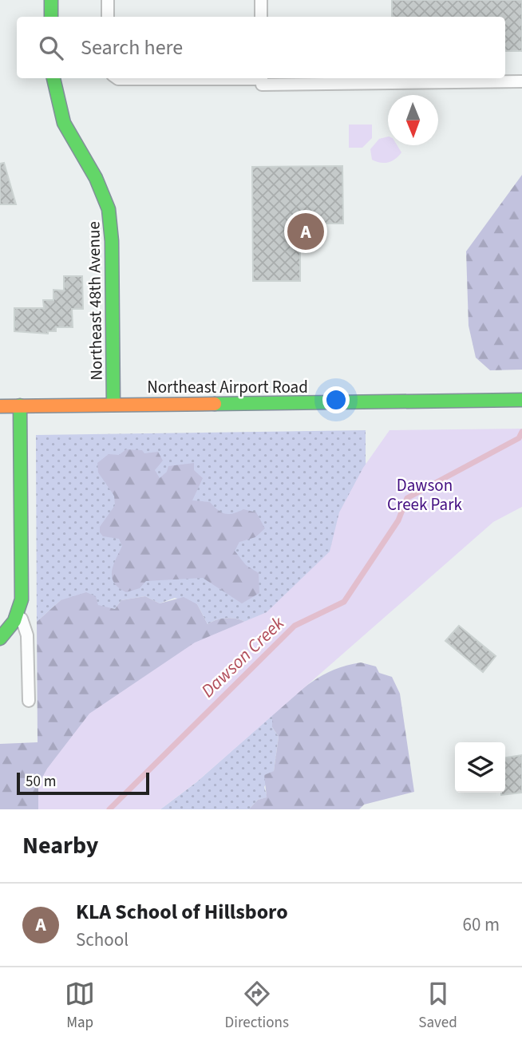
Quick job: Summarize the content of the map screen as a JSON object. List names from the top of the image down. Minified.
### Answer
{"streets":{"street":["Northeast 48th Avenue","Northeast Airport Road"]},"crossings":[["Northeast 48th Avenue","Northeast Airport Road"]],"water":["Dawson Creek"],"parks":["Dawson Creek Park"],"scale_bar":"50 m","north":"bottom","page":{"search":"Search here","pins":"A","scale":"50 m","heading":"Nearby","list":[{"mark":"A","name":"KLA School of Hillsboro","note":"School","value":"60 m"}],"nav":["Map","Directions","Saved"]}}
